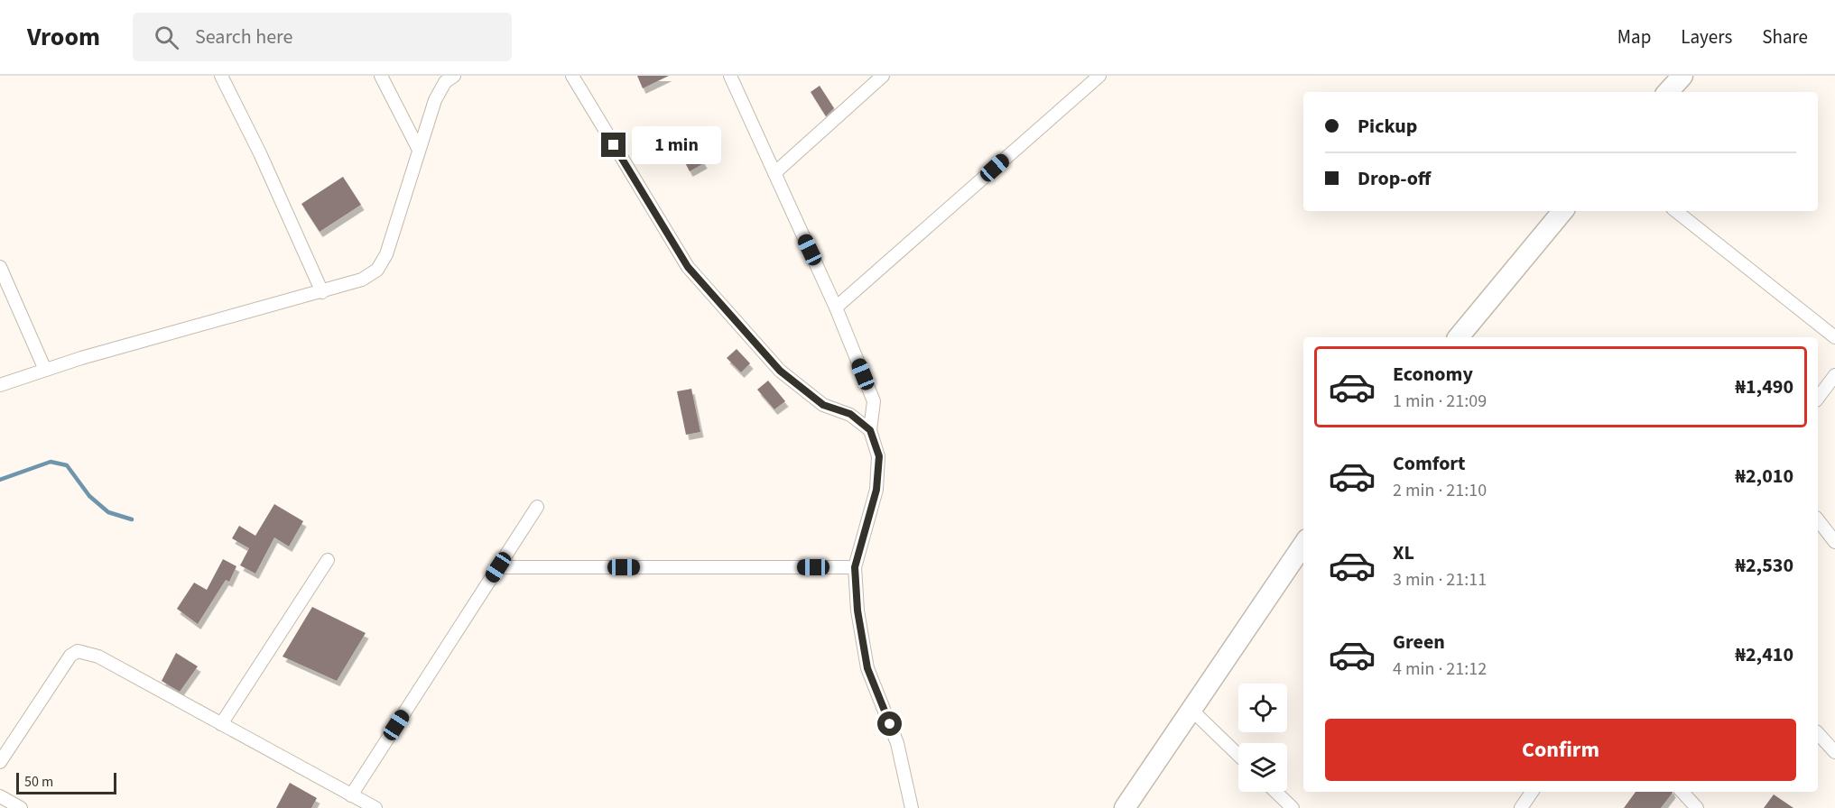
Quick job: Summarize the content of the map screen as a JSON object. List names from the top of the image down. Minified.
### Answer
{"scale_bar":"50 m","page":{"header":"Vroom","search":"Search here","nav":["Map","Layers","Share"],"banner":["Pickup","Drop-off"],"bubble":"1 min","list":[{"name":"Economy","note":"1 min · 21:09","value":"₦1,490"},{"name":"Comfort","note":"2 min · 21:10","value":"₦2,010"},{"name":"XL","note":"3 min · 21:11","value":"₦2,530"},{"name":"Green","note":"4 min · 21:12","value":"₦2,410"}],"buttons":"Confirm","scale":"50 m"}}
